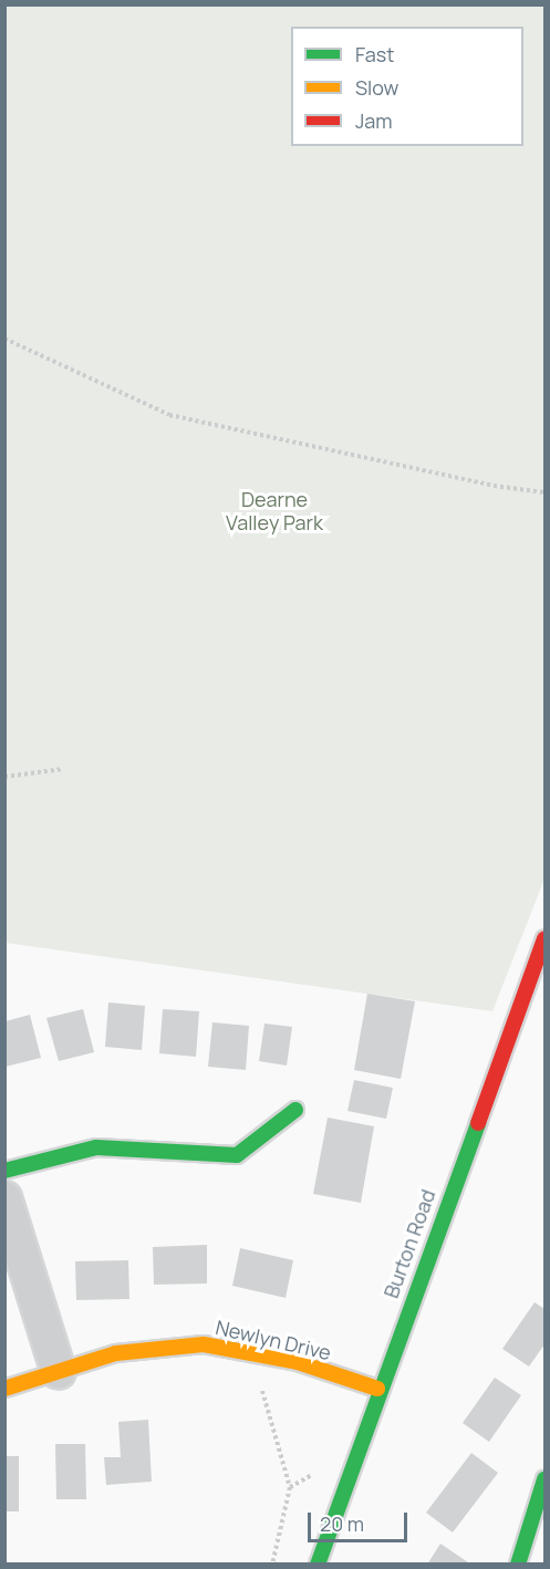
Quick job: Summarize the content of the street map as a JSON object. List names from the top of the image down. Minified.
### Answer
{"streets":{"street":["Burton Road","Newlyn Drive"]},"crossings":[["Burton Road","Newlyn Drive"]],"parks":["Dearne Valley Park"],"legend":["Fast","Slow","Jam"],"scale_bar":"20 m"}
